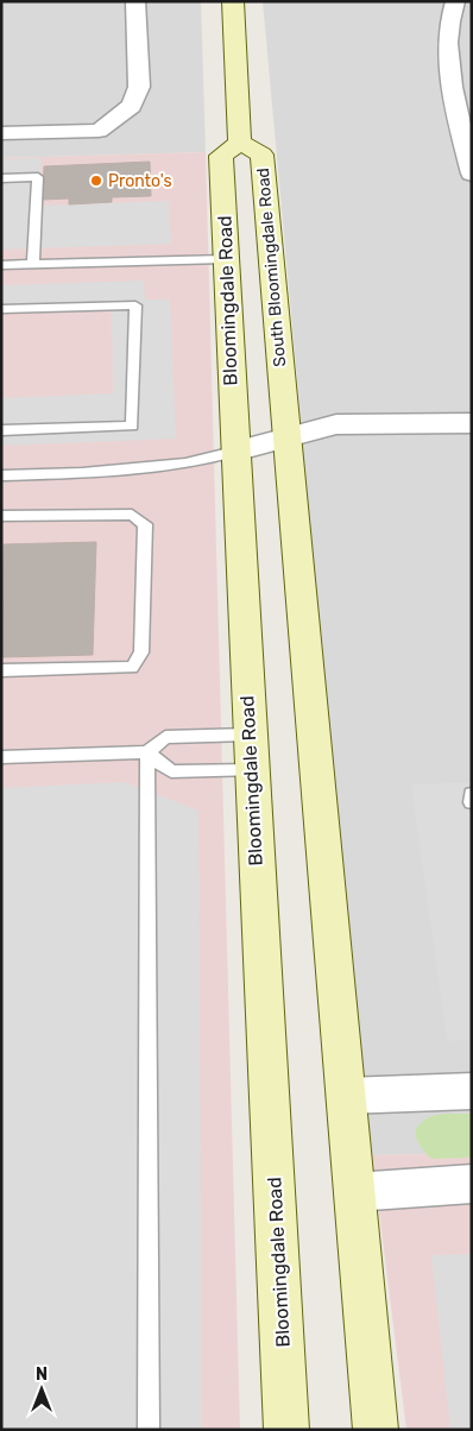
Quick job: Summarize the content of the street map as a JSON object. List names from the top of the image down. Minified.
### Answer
{"streets":{"main road":["South Bloomingdale Road","Bloomingdale Road"]},"crossings":[["South Bloomingdale Road","Bloomingdale Road"]],"places":["Pronto's"],"north":"top"}
